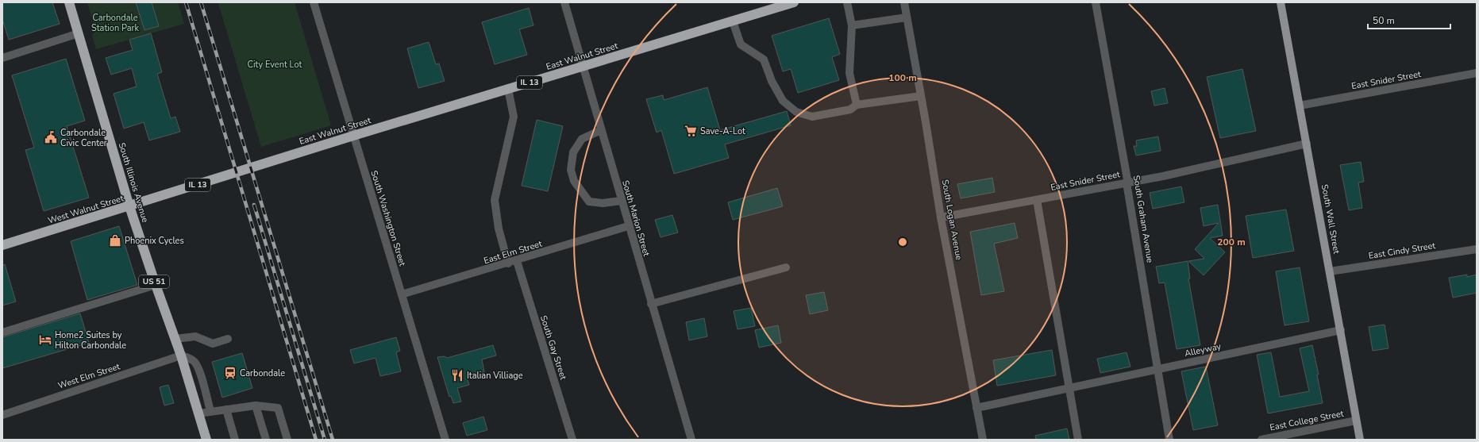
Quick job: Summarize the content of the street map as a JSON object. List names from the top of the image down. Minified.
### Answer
{"streets":{"highway":["East Walnut Street","IL 13","South Illinois Avenue","West Walnut Street","US 51"],"main road":["South Wall Street"],"street":["East Snider Street","South Washington Street","South Marion Street","South Graham Avenue","South Logan Avenue","East Cindy Street","East Elm Street","South Gay Street","Alleyway","West Elm Street","East College Street"]},"crossings":[["East Walnut Street","West Walnut Street"],["East Walnut Street","South Washington Street"],["East Walnut Street","South Marion Street"],["East Snider Street","South Graham Avenue"],["East Snider Street","South Wall Street"],["East Snider Street","South Logan Avenue"],["South Illinois Avenue","West Walnut Street"],["South Illinois Avenue","West Elm Street"],["South Washington Street","East Elm Street"],["South Marion Street","East Elm Street"],["South Graham Avenue","Alleyway"],["South Wall Street","East Cindy Street"],["South Wall Street","Alleyway"],["South Wall Street","East College Street"],["South Logan Avenue","Alleyway"],["East Elm Street","South Gay Street"]],"parks":["Carbondale Station Park","City Event Lot"],"places":{"supermarket":["Save-A-Lot"],"public building":["Carbondale Civic Center"],"shop":["Phoenix Cycles"],"hotel":["Home2 Suites by Hilton Carbondale"],"station":["Carbondale"],"restaurant":["Italian Villiage"]},"scale_bar":"50 m","rings":["100 m","200 m"]}
